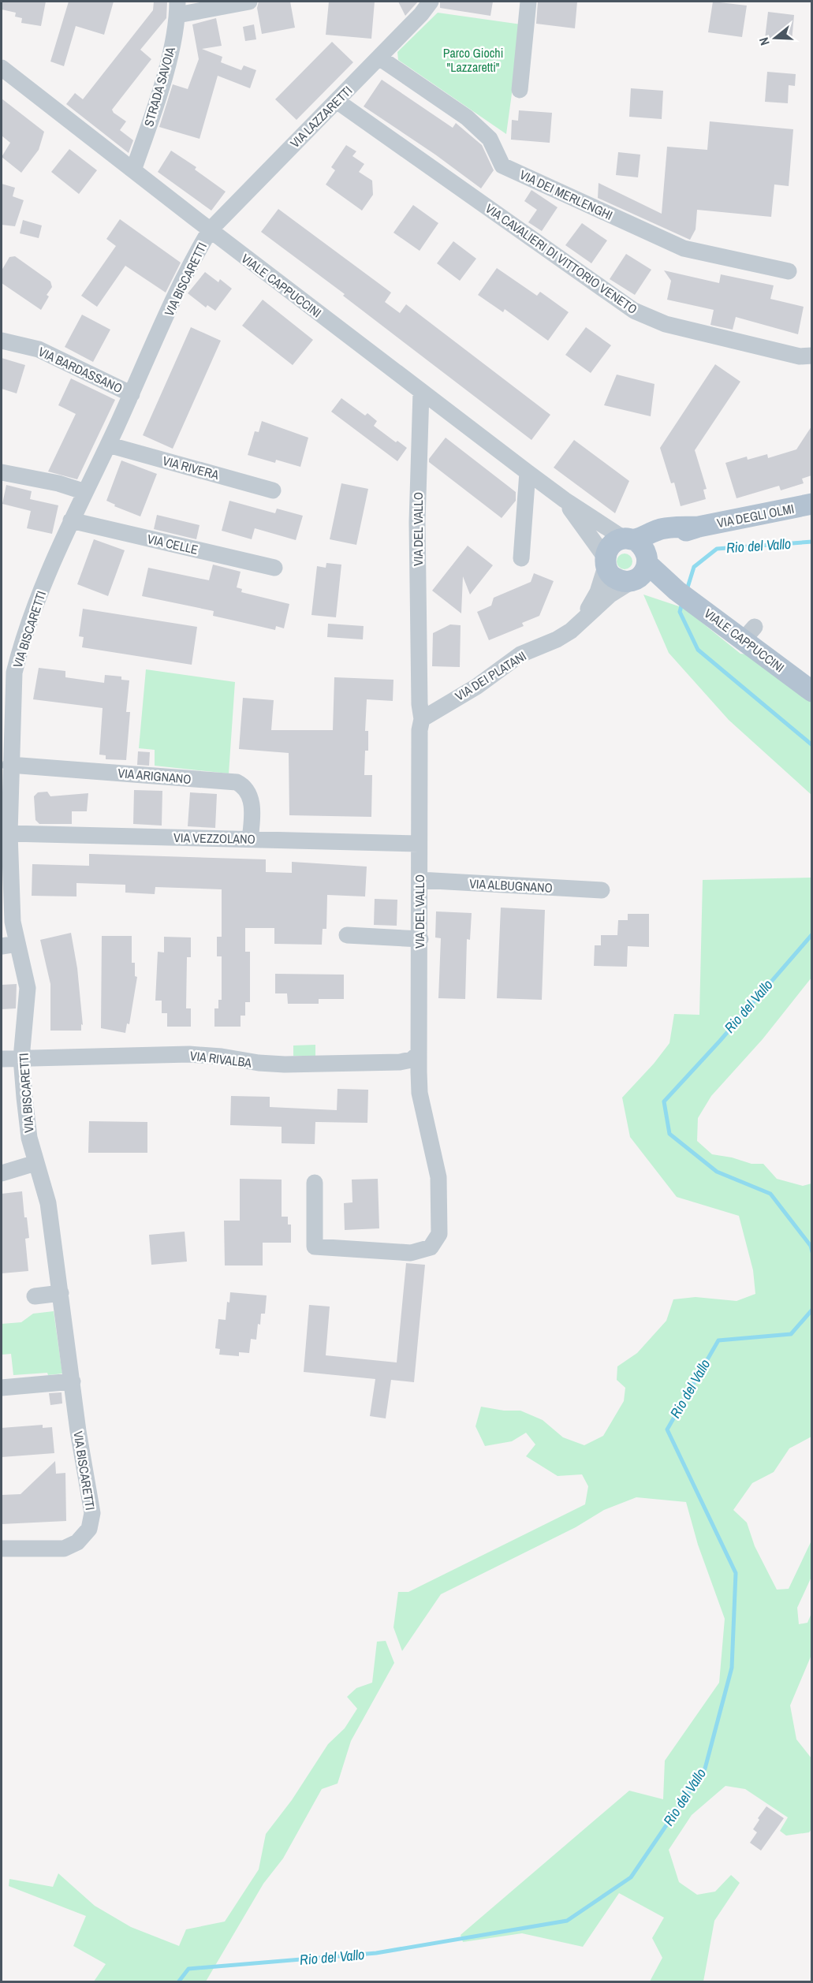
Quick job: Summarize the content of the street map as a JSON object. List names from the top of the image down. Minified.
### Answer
{"streets":{"main road":["VIALE CAPPUCCINI","VIA DEGLI OLMI"],"street":["STRADA SAVOIA","VIA LAZZARETTI","VIA DEI MERLENGHI","VIA CAVALIERI DI VITTORIO VENETO","VIA BISCARETTI","VIA BARDASSANO","VIA RIVERA","VIA DEL VALLO","VIA CELLE","VIA DEI PLATANI","VIA ARIGNANO","VIA VEZZOLANO","VIA ALBUGNANO","VIA RIVALBA"]},"crossings":[["STRADA SAVOIA","VIALE CAPPUCCINI"],["VIA LAZZARETTI","VIA DEI MERLENGHI"],["VIA LAZZARETTI","VIA CAVALIERI DI VITTORIO VENETO"],["VIA LAZZARETTI","VIA BISCARETTI"],["VIA LAZZARETTI","VIALE CAPPUCCINI"],["VIA BISCARETTI","VIALE CAPPUCCINI"],["VIA BISCARETTI","VIA BARDASSANO"],["VIA BISCARETTI","VIA RIVERA"],["VIA BISCARETTI","VIA CELLE"],["VIA BISCARETTI","VIA ARIGNANO"],["VIA BISCARETTI","VIA VEZZOLANO"],["VIA BISCARETTI","VIA RIVALBA"],["VIALE CAPPUCCINI","VIA DEGLI OLMI"],["VIALE CAPPUCCINI","VIA DEL VALLO"],["VIALE CAPPUCCINI","VIA DEI PLATANI"],["VIA DEGLI OLMI","VIA DEI PLATANI"],["VIA DEL VALLO","VIA DEI PLATANI"],["VIA DEL VALLO","VIA VEZZOLANO"],["VIA DEL VALLO","VIA ALBUGNANO"],["VIA DEL VALLO","VIA RIVALBA"],["VIA ARIGNANO","VIA VEZZOLANO"]],"water":["Rio del Vallo"],"parks":["Parco Giochi \"Lazzaretti\""],"north":"left"}
